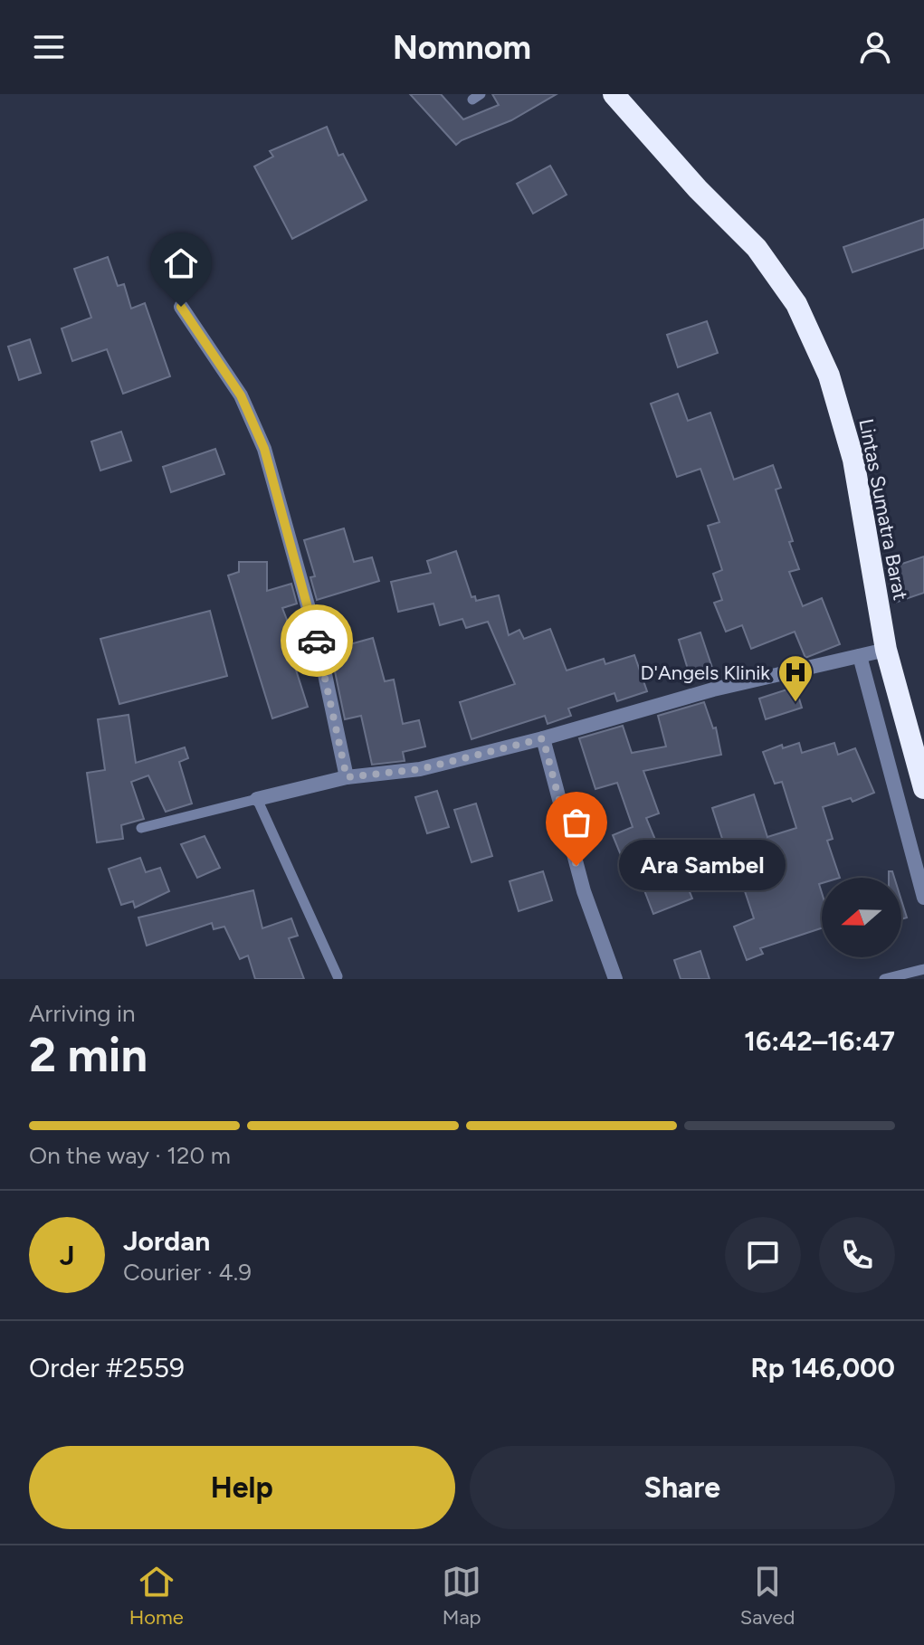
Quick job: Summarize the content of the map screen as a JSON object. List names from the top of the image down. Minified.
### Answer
{"streets":{"highway":["Lintas Sumatra Barat"]},"places":{"hospital":["D'Angels Klinik"],"other":["Ara Sambel"]},"north":"left","page":{"header":"Nomnom","bubble":"Ara Sambel","heading":["2 min","Arriving in","16:42–16:47"],"panel":["Jordan","Courier · 4.9","Order #2559","Rp 146,000"],"bar":"On the way · 120 m","round":"J","buttons":["Help","Share"],"tabs":["Home","Map","Saved"]}}
